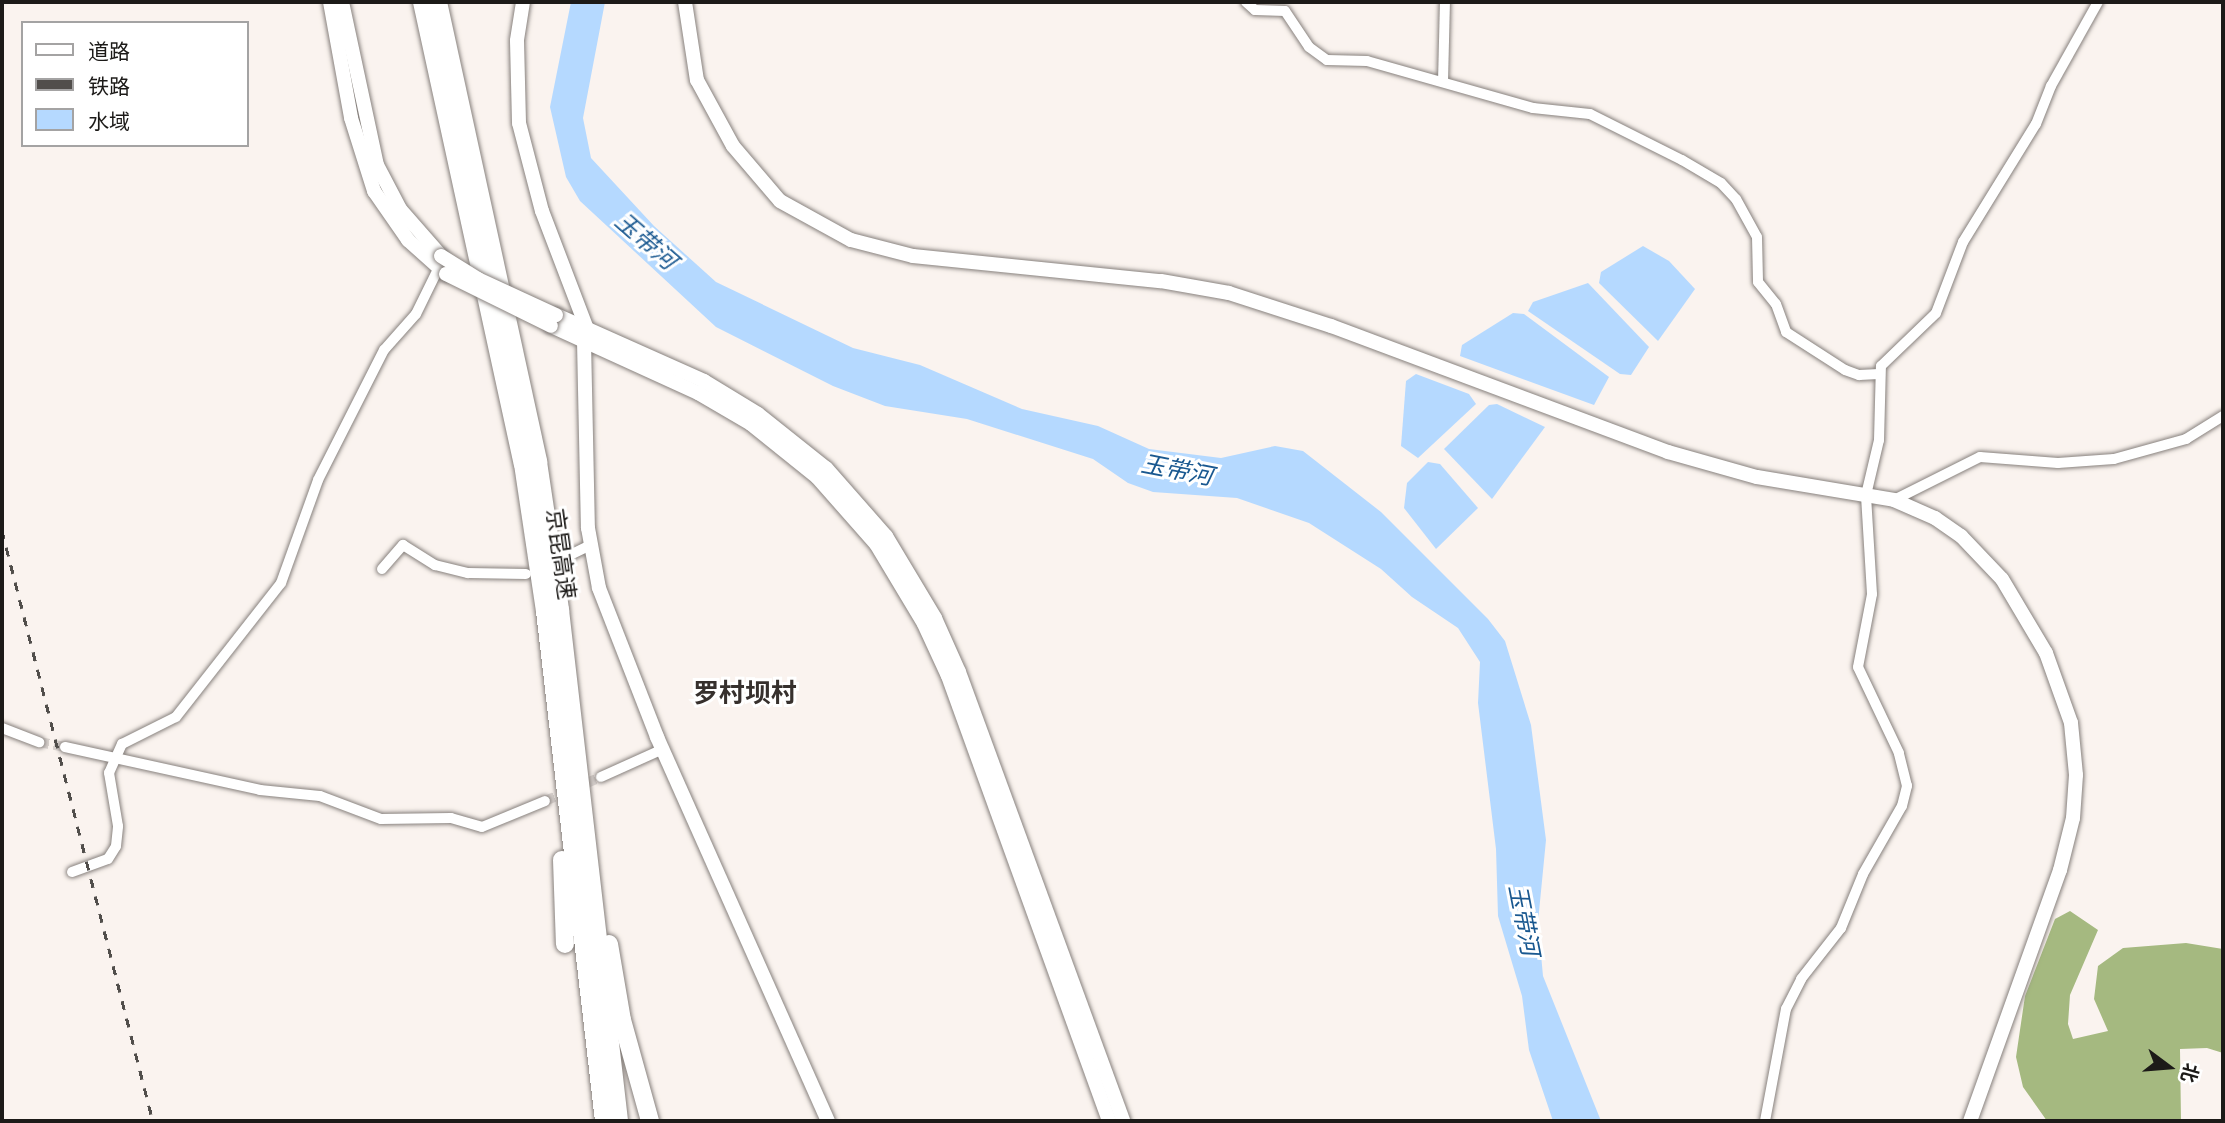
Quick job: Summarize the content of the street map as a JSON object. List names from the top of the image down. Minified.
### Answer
{"streets":{"highway":["京昆高速"]},"districts":["罗村坝村"],"water":["玉带河"],"legend":["道路","铁路","水域"],"north":"right"}
